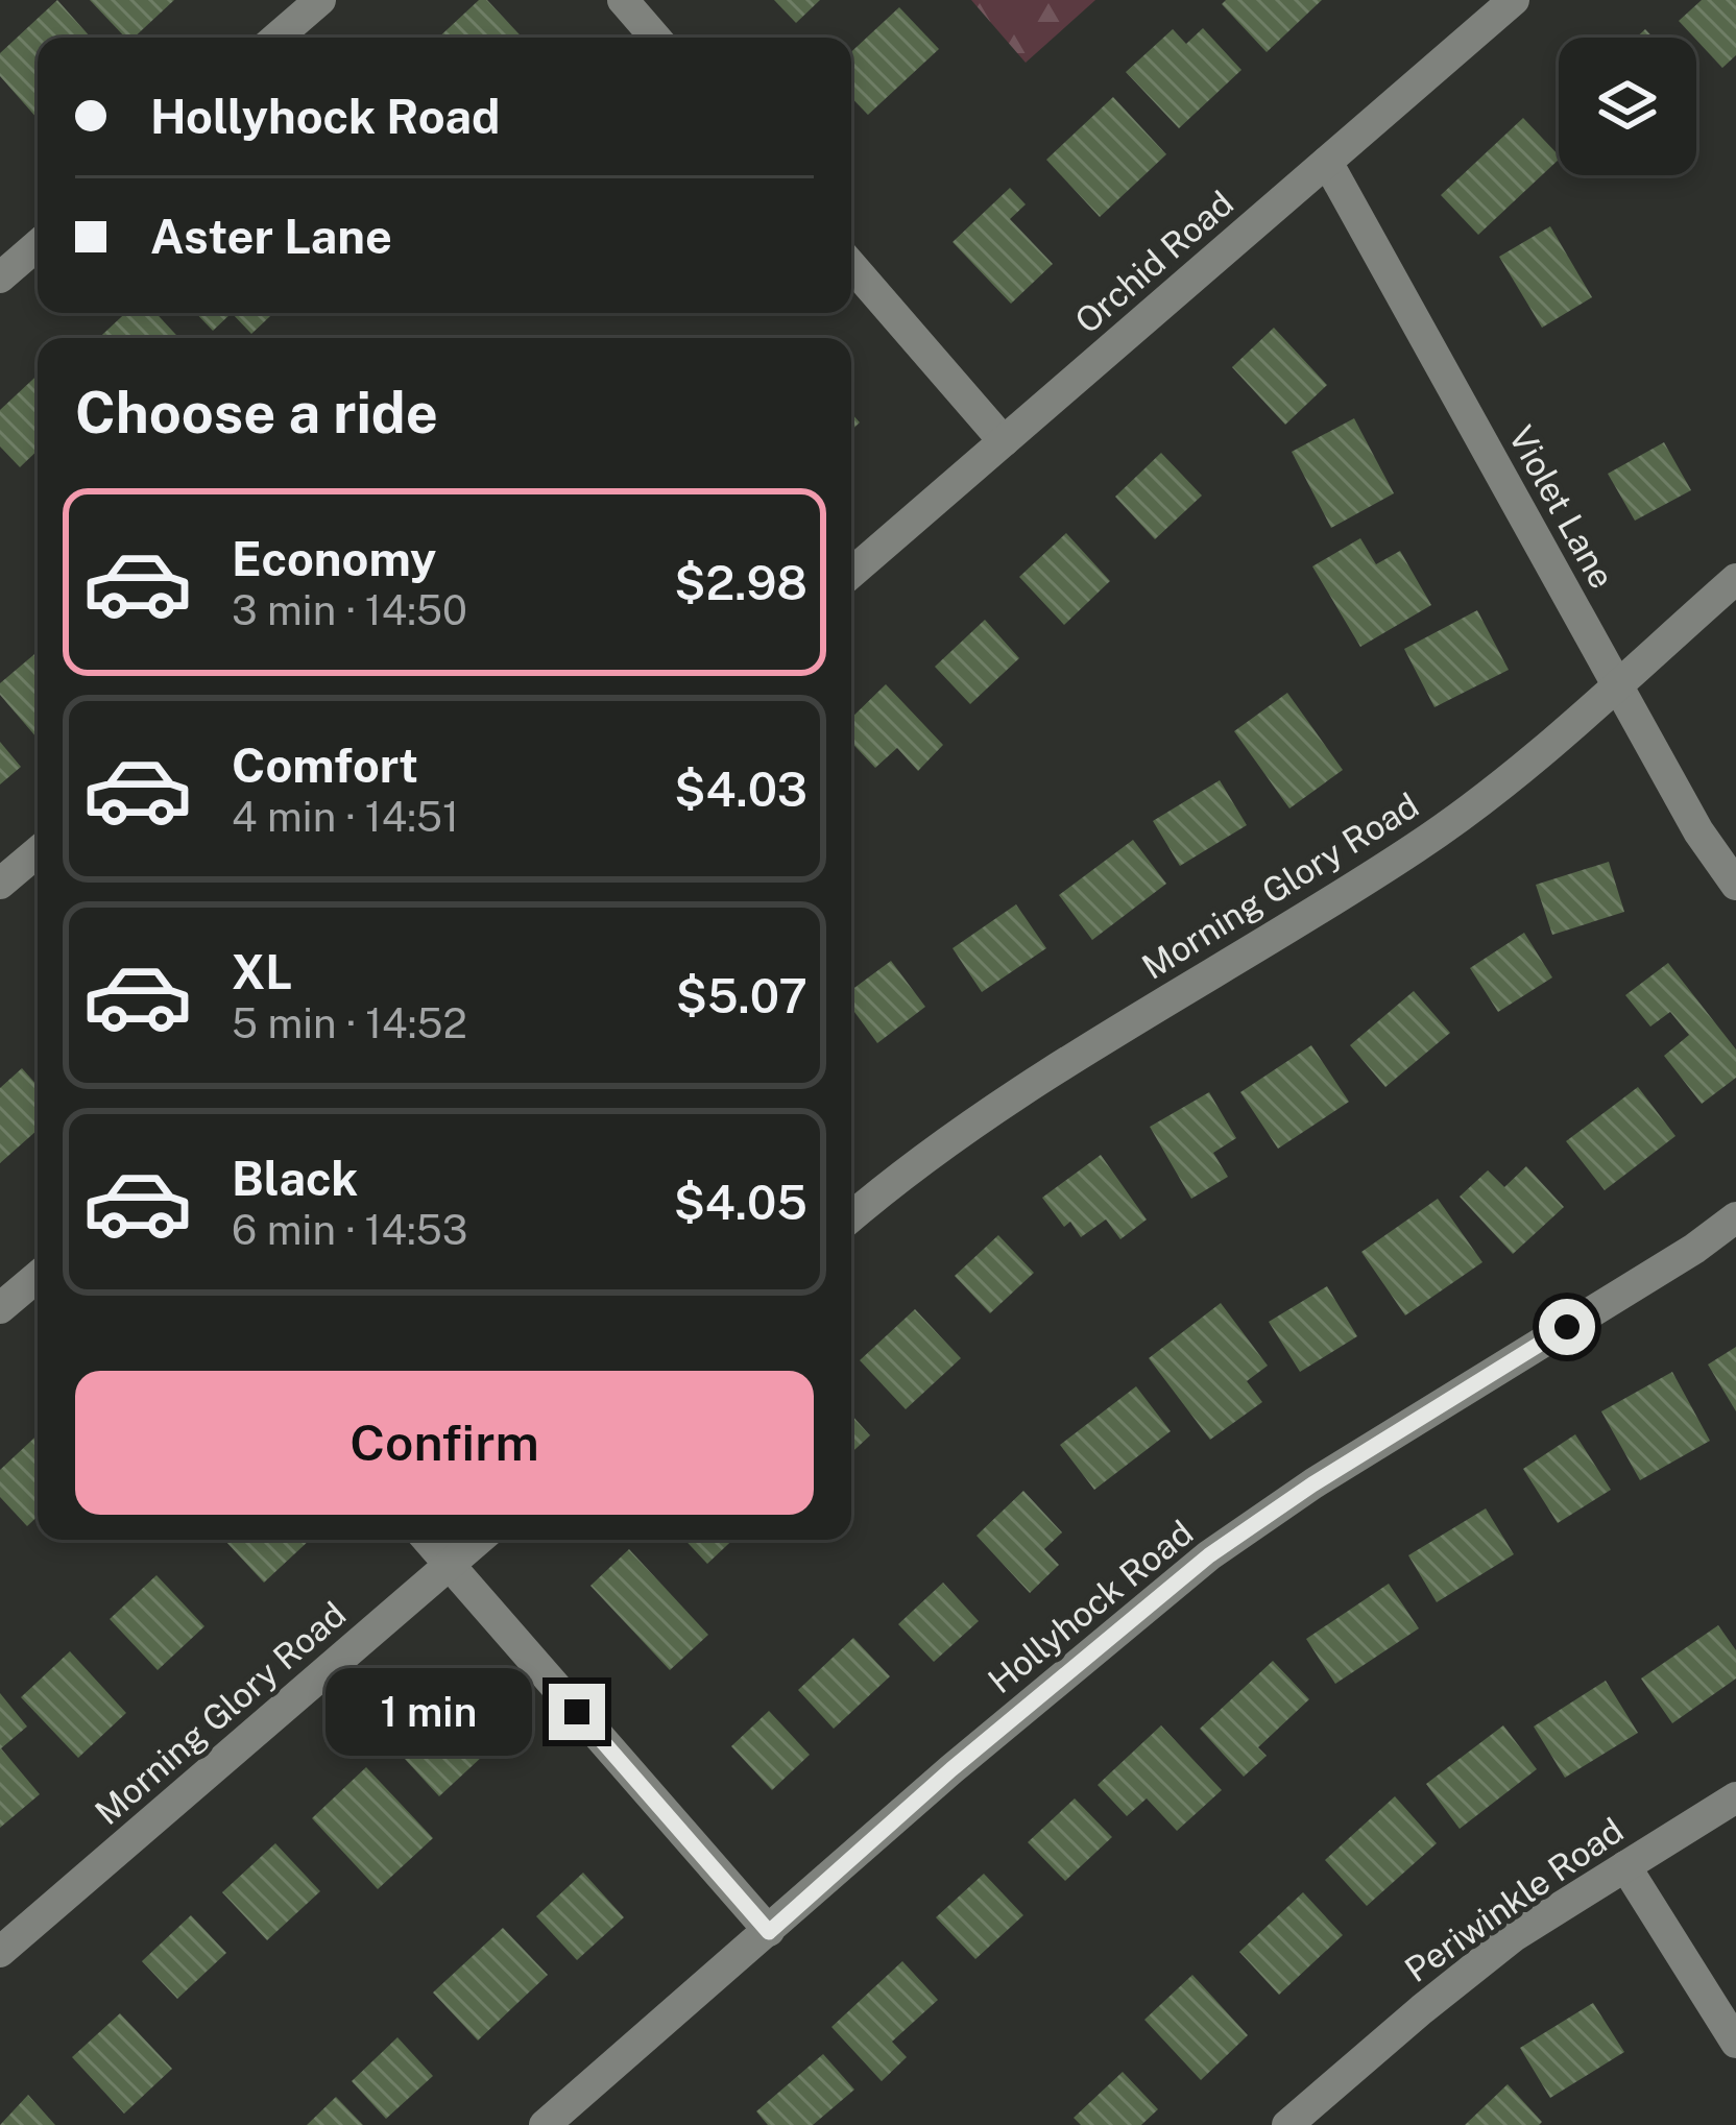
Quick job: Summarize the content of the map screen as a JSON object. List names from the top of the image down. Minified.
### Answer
{"streets":{"street":["Orchid Road","Violet Lane","Morning Glory Road","Hollyhock Road","Periwinkle Road"]},"crossings":[["Orchid Road","Violet Lane"],["Violet Lane","Morning Glory Road"]],"page":{"banner":["Hollyhock Road","Aster Lane"],"heading":"Choose a ride","list":[{"name":"Economy","note":"3 min · 14:50","value":"$2.98"},{"name":"Comfort","note":"4 min · 14:51","value":"$4.03"},{"name":"XL","note":"5 min · 14:52","value":"$5.07"},{"name":"Black","note":"6 min · 14:53","value":"$4.05"}],"buttons":"Confirm","bubble":"1 min"}}
